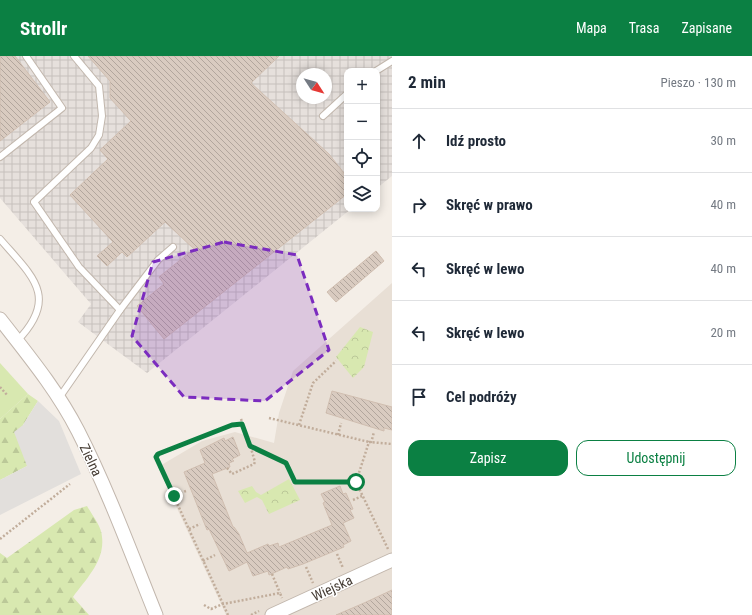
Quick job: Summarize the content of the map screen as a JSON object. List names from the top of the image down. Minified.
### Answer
{"streets":{"street":["Zielna","Wiejska"]},"north":"bottom right","page":{"header":"Strollr","nav":["Mapa","Trasa","Zapisane"],"heading":["2 min","Pieszo · 130 m"],"map_buttons":["+","−"],"list":[["Idź prosto","30 m"],["Skręć w prawo","40 m"],["Skręć w lewo","40 m"],["Skręć w lewo","20 m"],"Cel podróży"],"buttons":["Zapisz","Udostępnij"]}}
